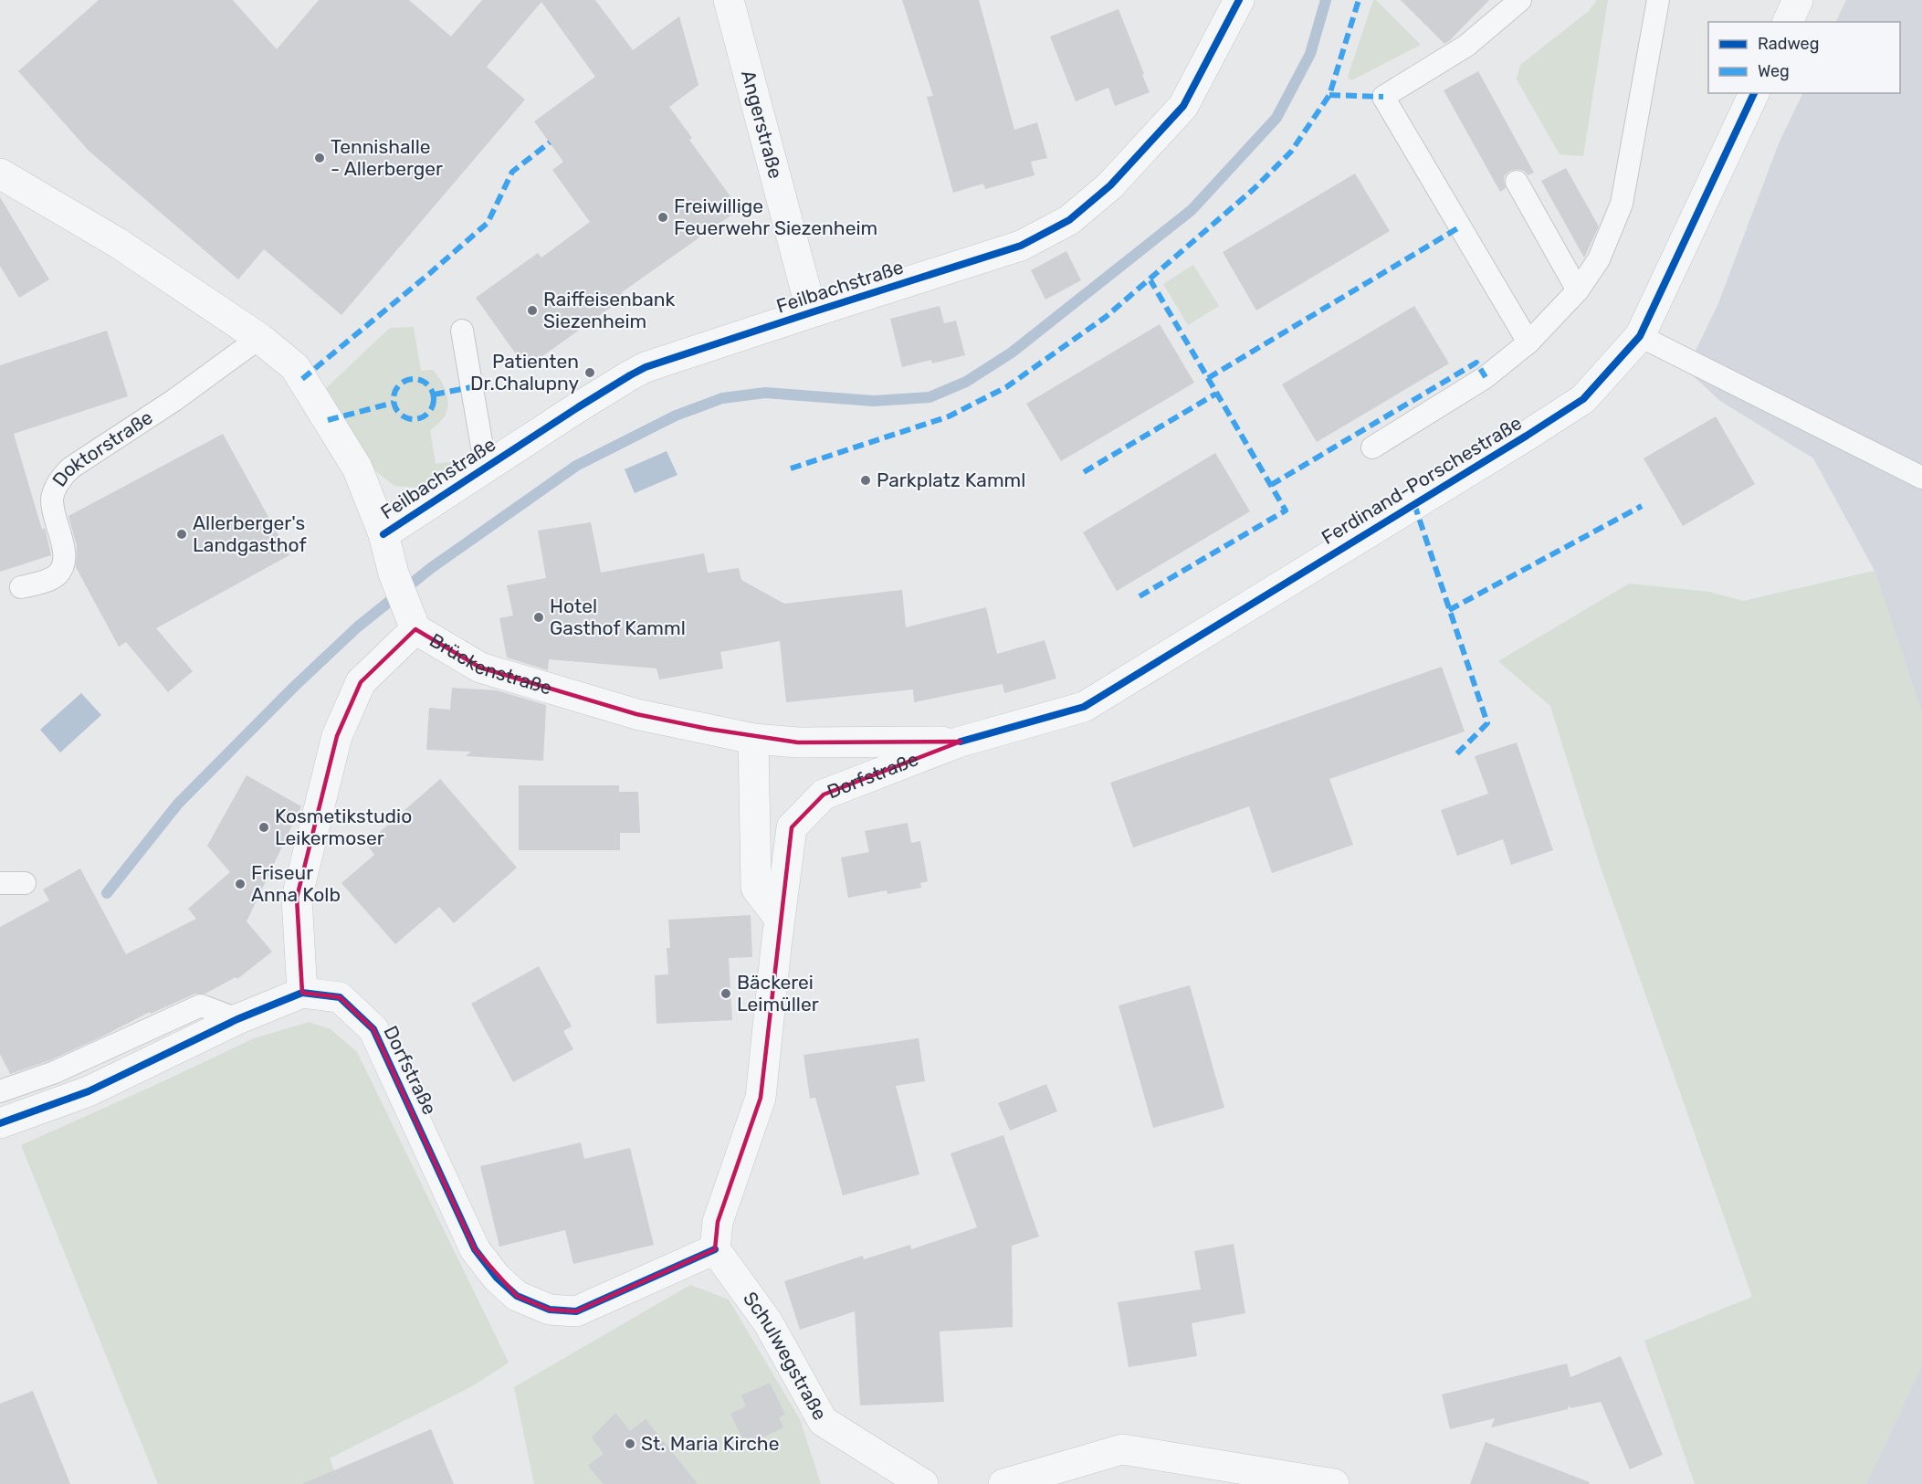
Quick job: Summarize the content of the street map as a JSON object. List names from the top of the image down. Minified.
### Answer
{"streets":{"street":["Angerstraße","Feilbachstraße","Ferdinand-Porschestraße","Brückenstraße","Dorfstraße","Schulwegstraße"],"lane":["Doktorstraße"]},"crossings":[["Angerstraße","Feilbachstraße"],["Ferdinand-Porschestraße","Brückenstraße"],["Ferdinand-Porschestraße","Dorfstraße"],["Brückenstraße","Dorfstraße"],["Dorfstraße","Schulwegstraße"]],"places":["Tennishalle - Allerberger","Freiwillige Feuerwehr Siezenheim","Raiffeisenbank Siezenheim","Patienten Dr.Chalupny","Parkplatz Kamml","Allerberger's Landgasthof","Hotel Gasthof Kamml","Kosmetikstudio Leikermoser","Friseur Anna Kolb","Bäckerei Leimüller","St. Maria Kirche"],"legend":["Radweg","Weg"]}
